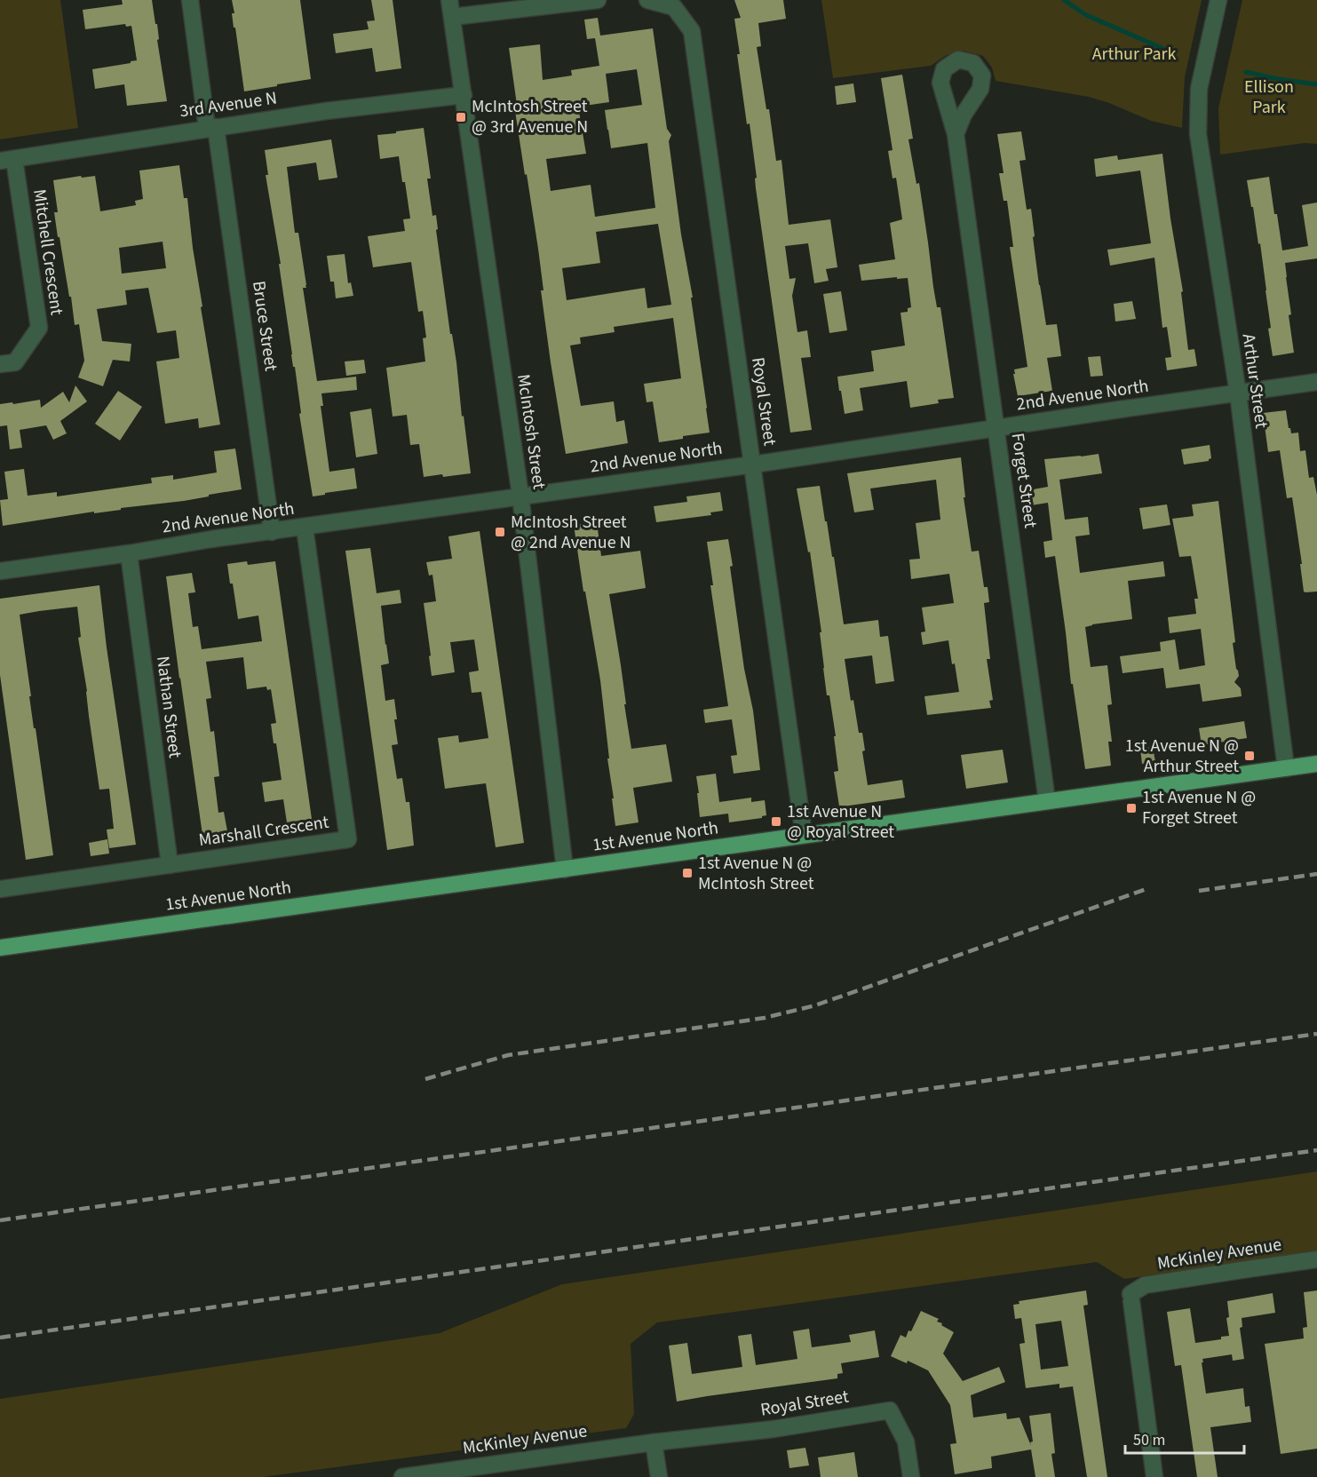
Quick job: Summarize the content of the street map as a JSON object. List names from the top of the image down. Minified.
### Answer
{"streets":{"main road":["1st Avenue North"],"street":["3rd Avenue N","Mitchell Crescent","Bruce Street","Arthur Street","2nd Avenue North","Royal Street","McIntosh Street","Forget Street","Nathan Street","Marshall Crescent","McKinley Avenue"]},"crossings":[["3rd Avenue N","Mitchell Crescent"],["3rd Avenue N","Bruce Street"],["3rd Avenue N","McIntosh Street"],["Bruce Street","2nd Avenue North"],["Arthur Street","2nd Avenue North"],["Arthur Street","1st Avenue North"],["2nd Avenue North","Royal Street"],["2nd Avenue North","McIntosh Street"],["2nd Avenue North","Forget Street"],["2nd Avenue North","Nathan Street"],["2nd Avenue North","Marshall Crescent"],["Royal Street","1st Avenue North"],["Royal Street","McKinley Avenue"],["McIntosh Street","1st Avenue North"],["Forget Street","1st Avenue North"],["Nathan Street","Marshall Crescent"]],"parks":["Arthur Park","Ellison Park"],"places":{"transit":["McIntosh Street @ 3rd Avenue N","McIntosh Street @ 2nd Avenue N","1st Avenue N @ Arthur Street","1st Avenue N @ Forget Street","1st Avenue N @ Royal Street","1st Avenue N @ McIntosh Street"]},"scale_bar":"50 m"}
